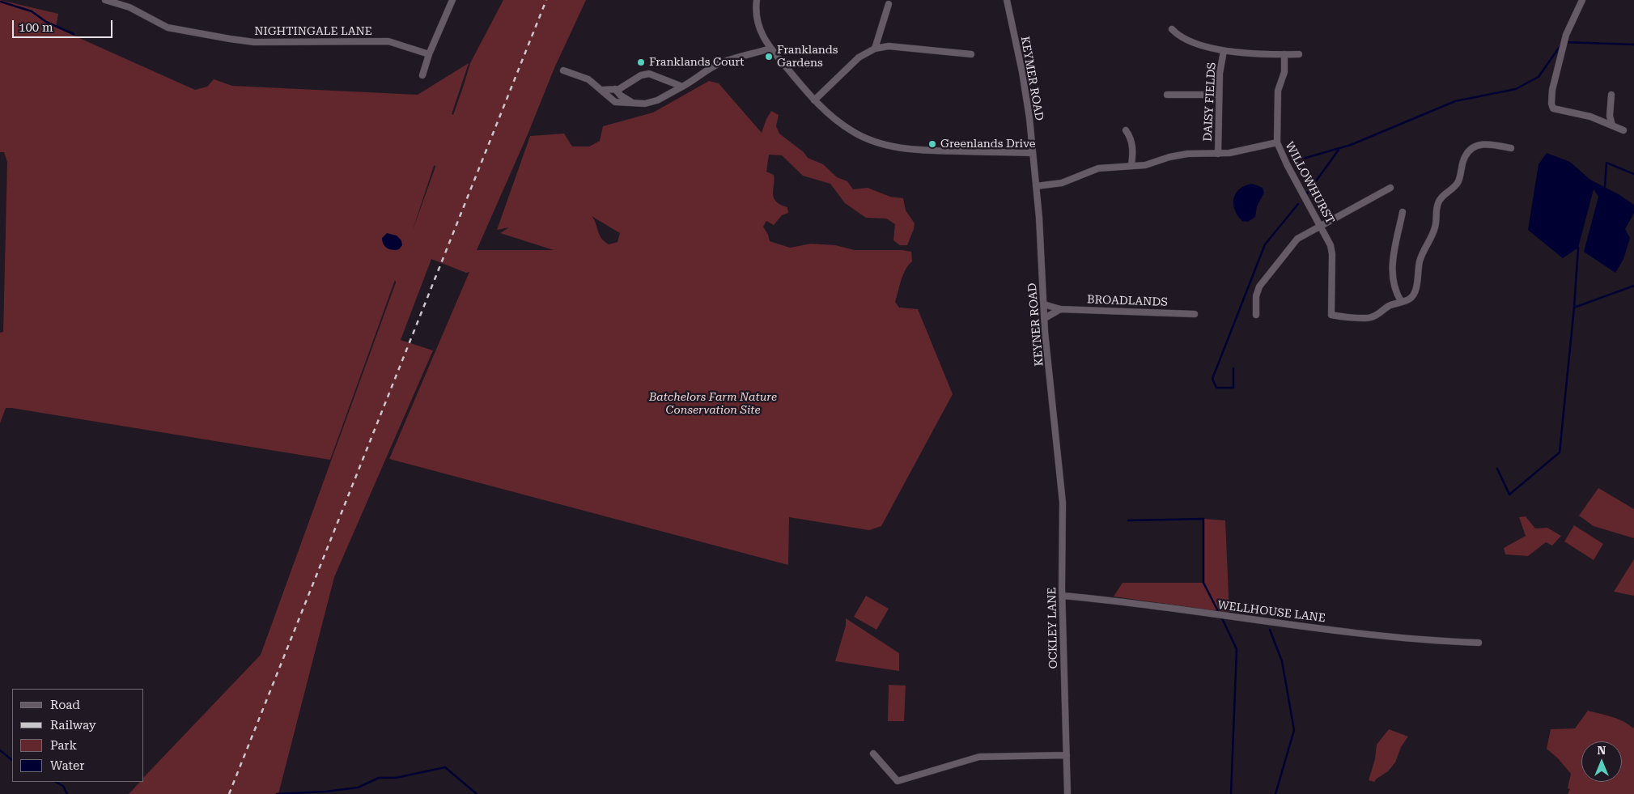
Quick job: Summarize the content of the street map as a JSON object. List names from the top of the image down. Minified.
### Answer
{"streets":{"street":["NIGHTINGALE LANE","KEYMER ROAD","DAISY FIELDS","WILLOWHURST","BROADLANDS","KEYNER ROAD","WELLHOUSE LANE","OCKLEY LANE"]},"crossings":[["KEYMER ROAD","WILLOWHURST"],["KEYMER ROAD","KEYNER ROAD"],["DAISY FIELDS","WILLOWHURST"],["WILLOWHURST","KEYNER ROAD"],["BROADLANDS","KEYNER ROAD"],["KEYNER ROAD","OCKLEY LANE"],["WELLHOUSE LANE","OCKLEY LANE"]],"parks":["Batchelors Farm Nature Conservation Site"],"places":["Franklands Gardens","Franklands Court","Greenlands Drive"],"legend":["Road","Railway","Park","Water"],"scale_bar":"100 m","north":"top"}
